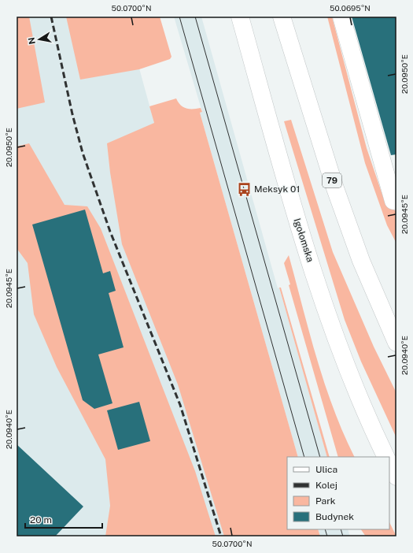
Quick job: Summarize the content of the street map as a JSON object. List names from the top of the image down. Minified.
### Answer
{"streets":{"main road":["79","Igołomska"]},"places":{"bus stop":["Meksyk 01"]},"legend":["Ulica","Kolej","Park","Budynek"],"scale_bar":"20 m","north":"left","coordinates":["50.0700°N","50.0695°N","20.0950°E","20.0945°E","20.0940°E"]}
